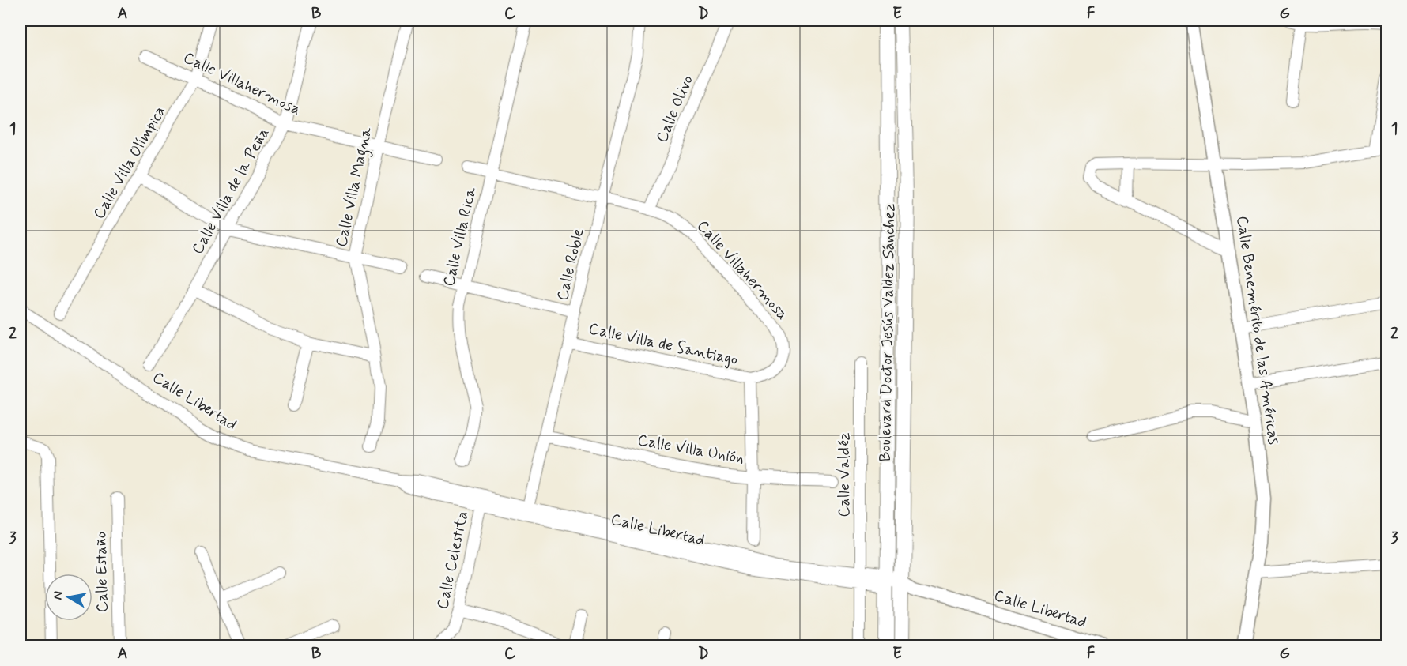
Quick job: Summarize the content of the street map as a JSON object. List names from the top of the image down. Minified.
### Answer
{"streets":{"main road":["Boulevard Doctor Jesús Valdez Sánchez"],"street":["Calle Villahermosa","Calle Olivo","Calle Villa Olímpica","Calle Villa Magna","Calle Villa de la Peña","Calle Villa Rica","Calle Roble","Calle Benemérito de las Américas","Calle Villa de Santiago","Calle Libertad","Calle Villa Unión","Calle Valdéz","Calle Celestita","Calle Estaño"]},"crossings":[["Calle Villahermosa","Calle Olivo"],["Calle Villahermosa","Calle Villa Olímpica"],["Calle Villahermosa","Calle Villa Magna"],["Calle Villahermosa","Calle Villa de la Peña"],["Calle Villahermosa","Calle Villa Rica"],["Calle Villahermosa","Calle Roble"],["Calle Villahermosa","Calle Villa de Santiago"],["Calle Villa Rica","Calle Villa de Santiago"],["Calle Roble","Calle Villa de Santiago"],["Calle Roble","Calle Libertad"],["Calle Roble","Calle Villa Unión"],["Boulevard Doctor Jesús Valdez Sánchez","Calle Libertad"],["Calle Libertad","Calle Valdéz"],["Calle Libertad","Calle Celestita"]],"north":"left","grid":{"columns":["A","B","C","D","E","F","G"],"rows":["1","2","3"]}}
